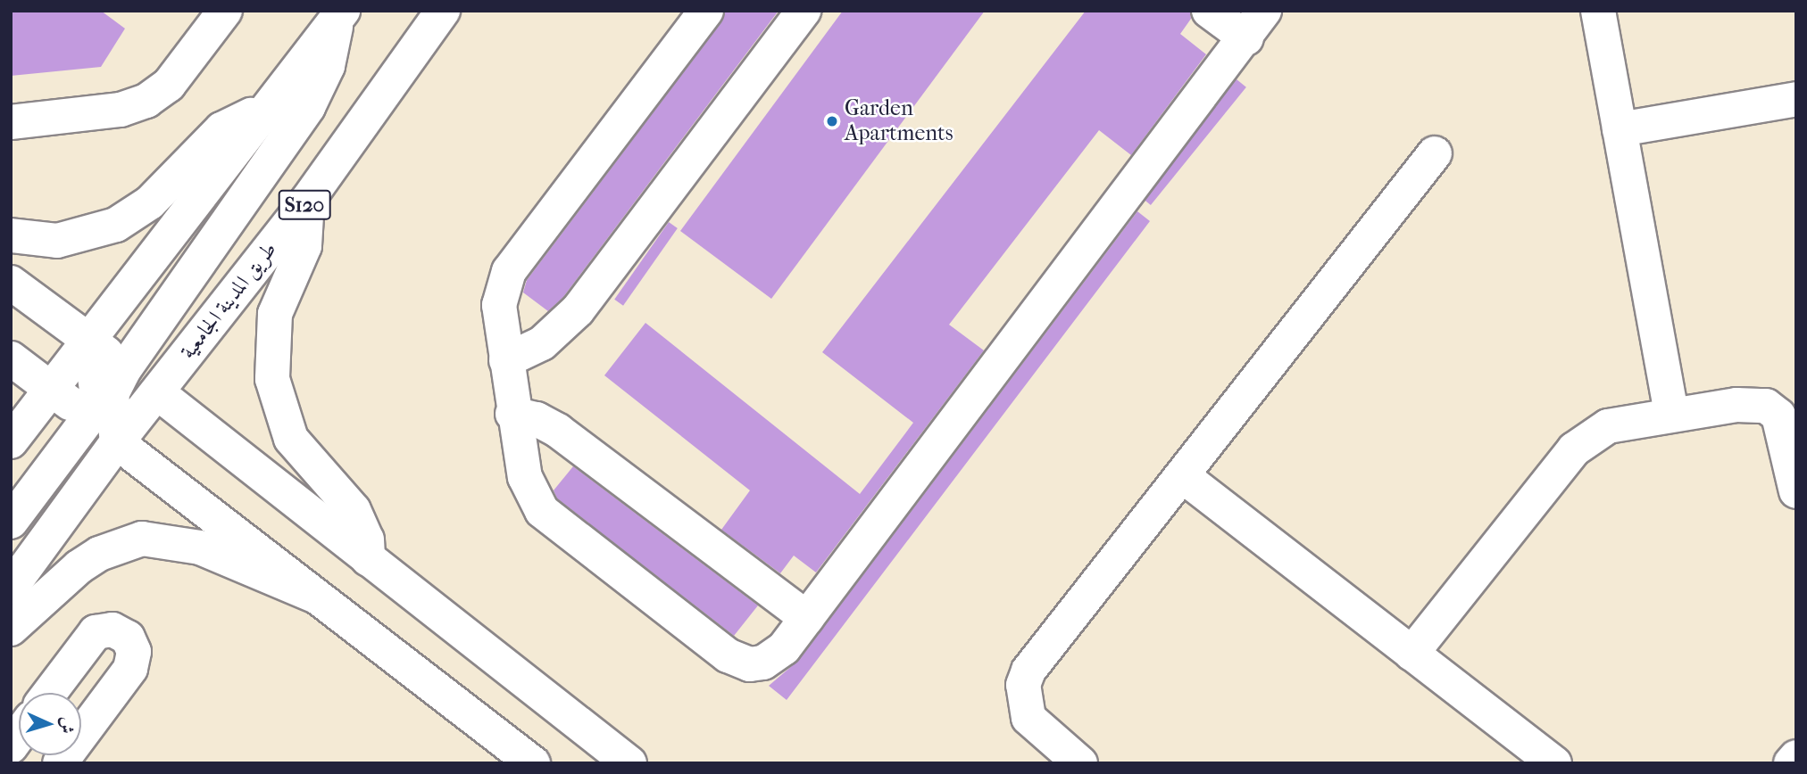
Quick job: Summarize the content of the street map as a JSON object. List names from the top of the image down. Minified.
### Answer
{"streets":{"street":["S120","طريق المدينة الجامعية"]},"places":["Garden Apartments"],"north":"right"}
